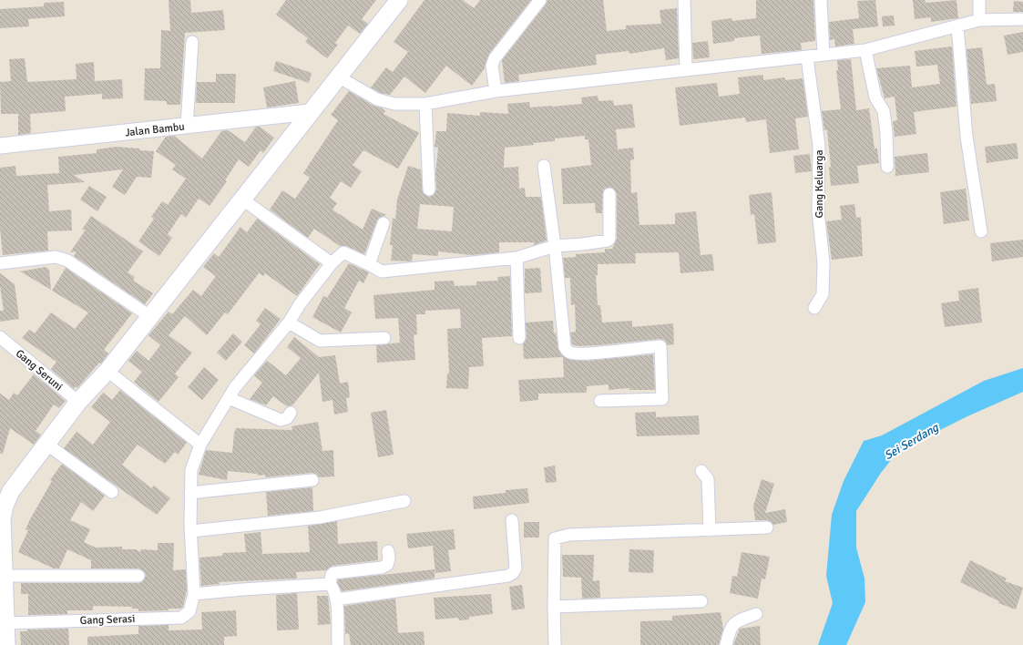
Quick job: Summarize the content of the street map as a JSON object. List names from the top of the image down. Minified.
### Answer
{"streets":{"street":["Jalan Bambu","Gang Keluarga","Gang Seruni","Gang Serasi"]},"water":["Sei Serdang"]}
